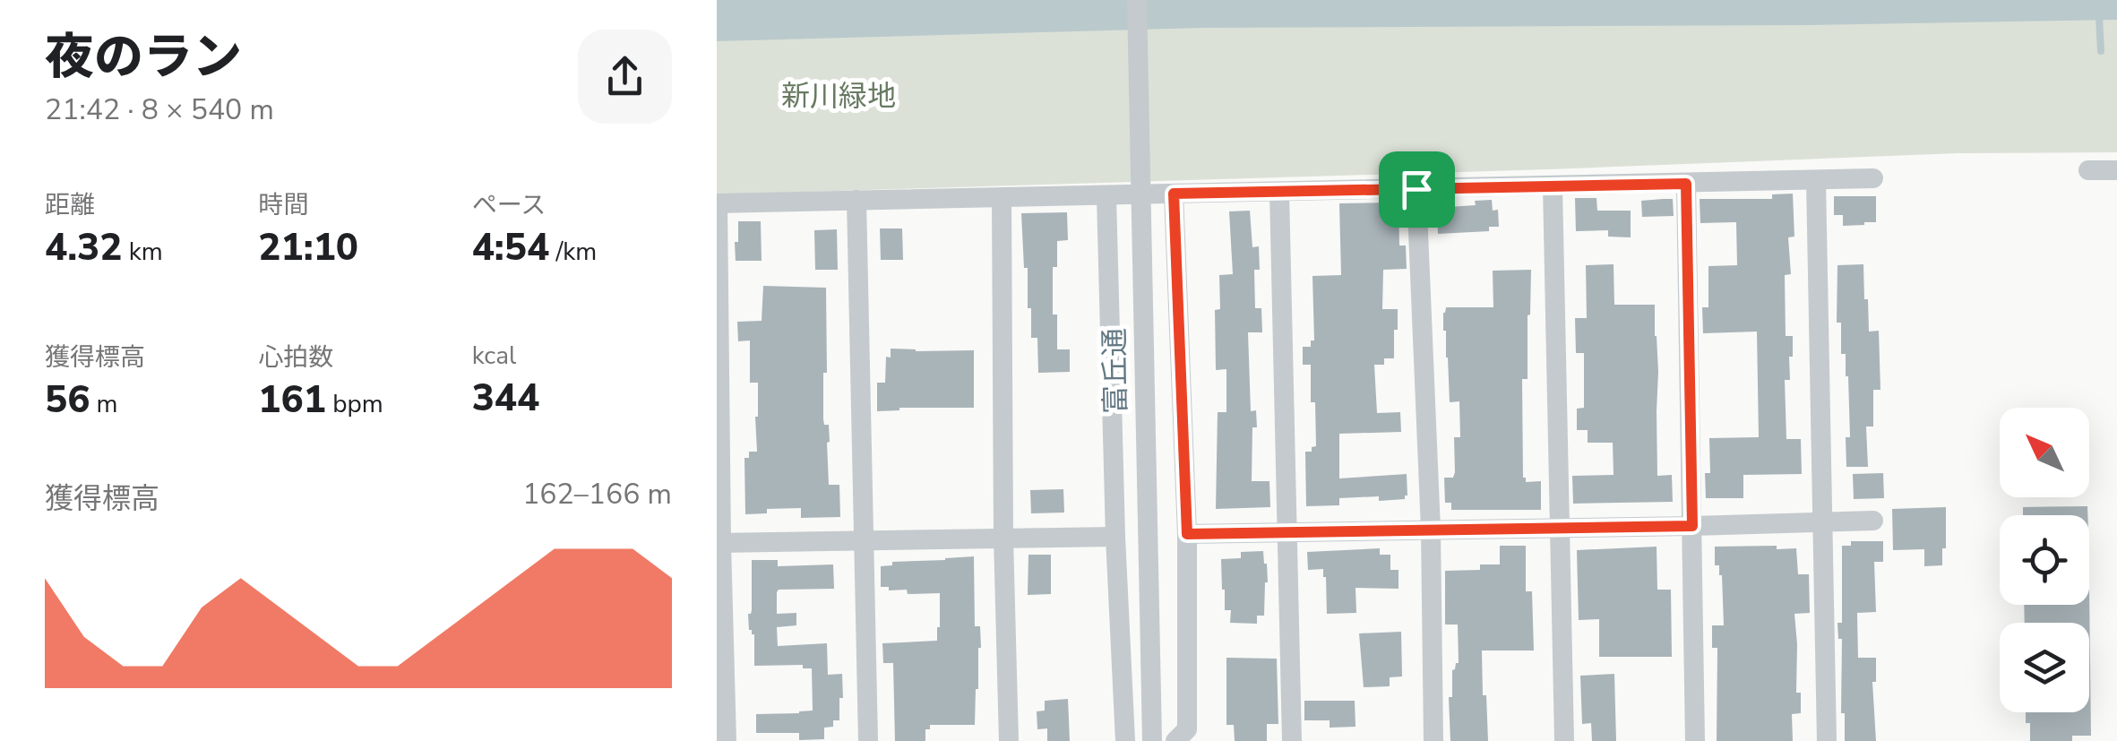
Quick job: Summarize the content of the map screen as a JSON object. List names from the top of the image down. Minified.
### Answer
{"streets":{"street":["富丘通"]},"parks":["新川緑地"],"north":"top left","page":{"heading":["夜のラン","21:42 · 8 × 540 m"],"stats":[["距離","4.32 km"],["時間","21:10"],["ペース","4:54 /km"],["獲得標高","56 m"],["心拍数","161 bpm"],["kcal","344"]],"chart":["獲得標高","162–166 m"]}}
